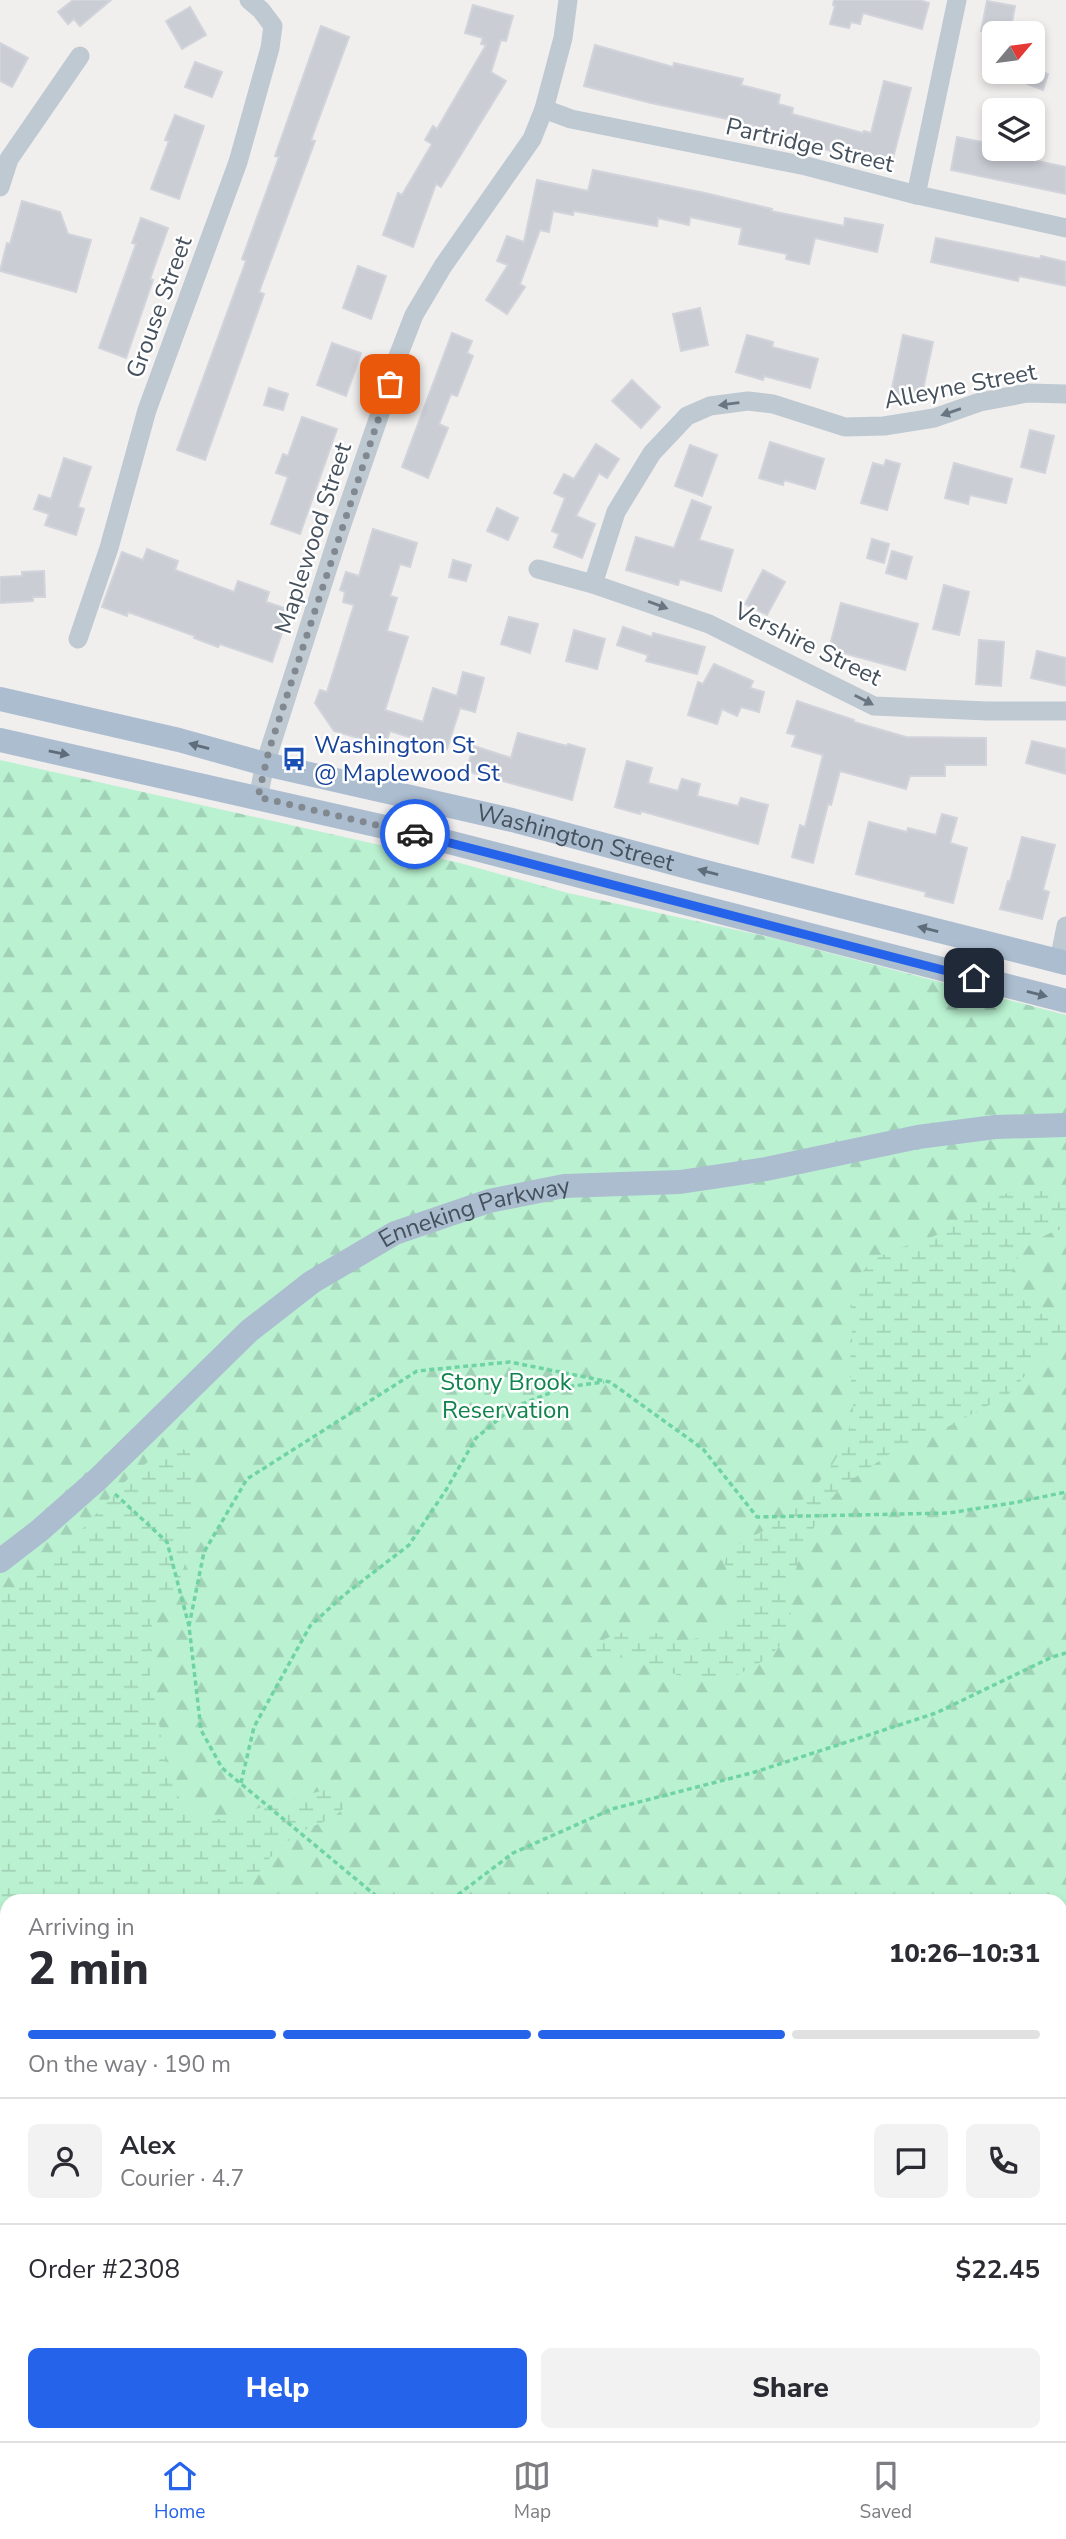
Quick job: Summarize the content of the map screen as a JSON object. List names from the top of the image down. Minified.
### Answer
{"streets":{"main road":["Washington Street","Enneking Parkway"],"street":["Partridge Street","Grouse Street","Alleyne Street","Maplewood Street","Vershire Street"]},"crossings":[["Partridge Street","Maplewood Street"],["Alleyne Street","Vershire Street"],["Maplewood Street","Washington Street"]],"one_way":["Alleyne Street","Vershire Street"],"parks":["Stony Brook Reservation"],"places":{"bus stop":["Washington St @ Maplewood St"]},"north":"top right","page":{"heading":["2 min","Arriving in","10:26–10:31"],"panel":["Alex","Courier · 4.7","Order #2308","$22.45"],"bar":"On the way · 190 m","buttons":["Help","Share"],"tabs":["Home","Map","Saved"]}}
